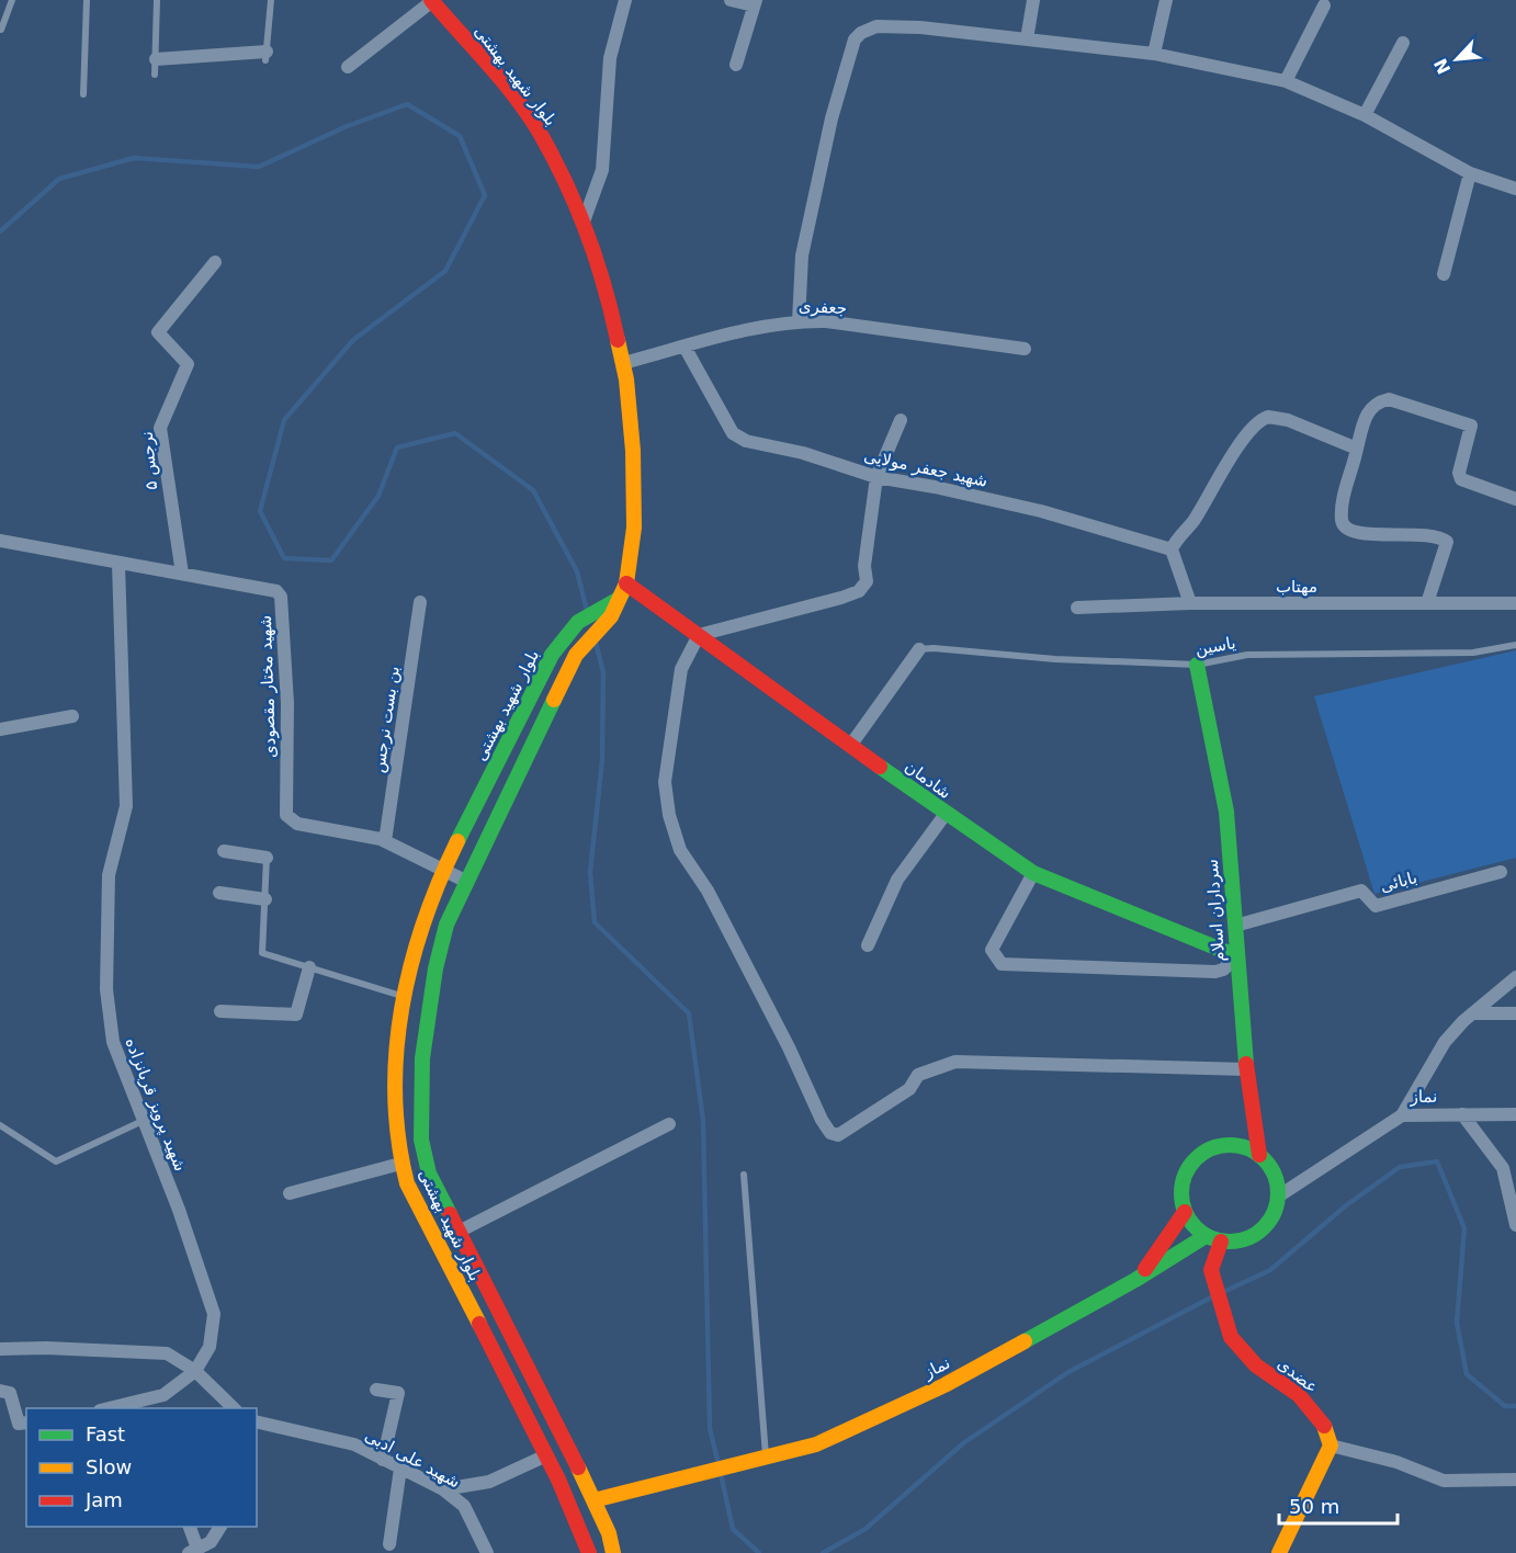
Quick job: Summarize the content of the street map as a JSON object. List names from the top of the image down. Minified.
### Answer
{"streets":{"main road":["بلوار شهید بهشتی","شادمان","سرداران اسلام","نماز","عضدی"],"street":["جعفری","نرجس ۵","شهید جعفر مولایی","مهتاب","شهید مختار مقصودی","بن بست نرجس","بابائی","شهید پرویز قربانزاده","شهید علی ادبی"],"lane":["یاسین"]},"crossings":[["بلوار شهید بهشتی","جعفری"],["بلوار شهید بهشتی","شهید مختار مقصودی"],["بلوار شهید بهشتی","شادمان"],["بلوار شهید بهشتی","نماز"],["جعفری","شهید جعفر مولایی"],["نرجس ۵","شهید مختار مقصودی"],["یاسین","سرداران اسلام"],["شهید مختار مقصودی","بن بست نرجس"],["شهید مختار مقصودی","شهید پرویز قربانزاده"],["شادمان","سرداران اسلام"],["بابائی","سرداران اسلام"],["سرداران اسلام","نماز"],["سرداران اسلام","عضدی"],["نماز","عضدی"]],"legend":["Fast","Slow","Jam"],"scale_bar":"50 m","north":"bottom left"}
